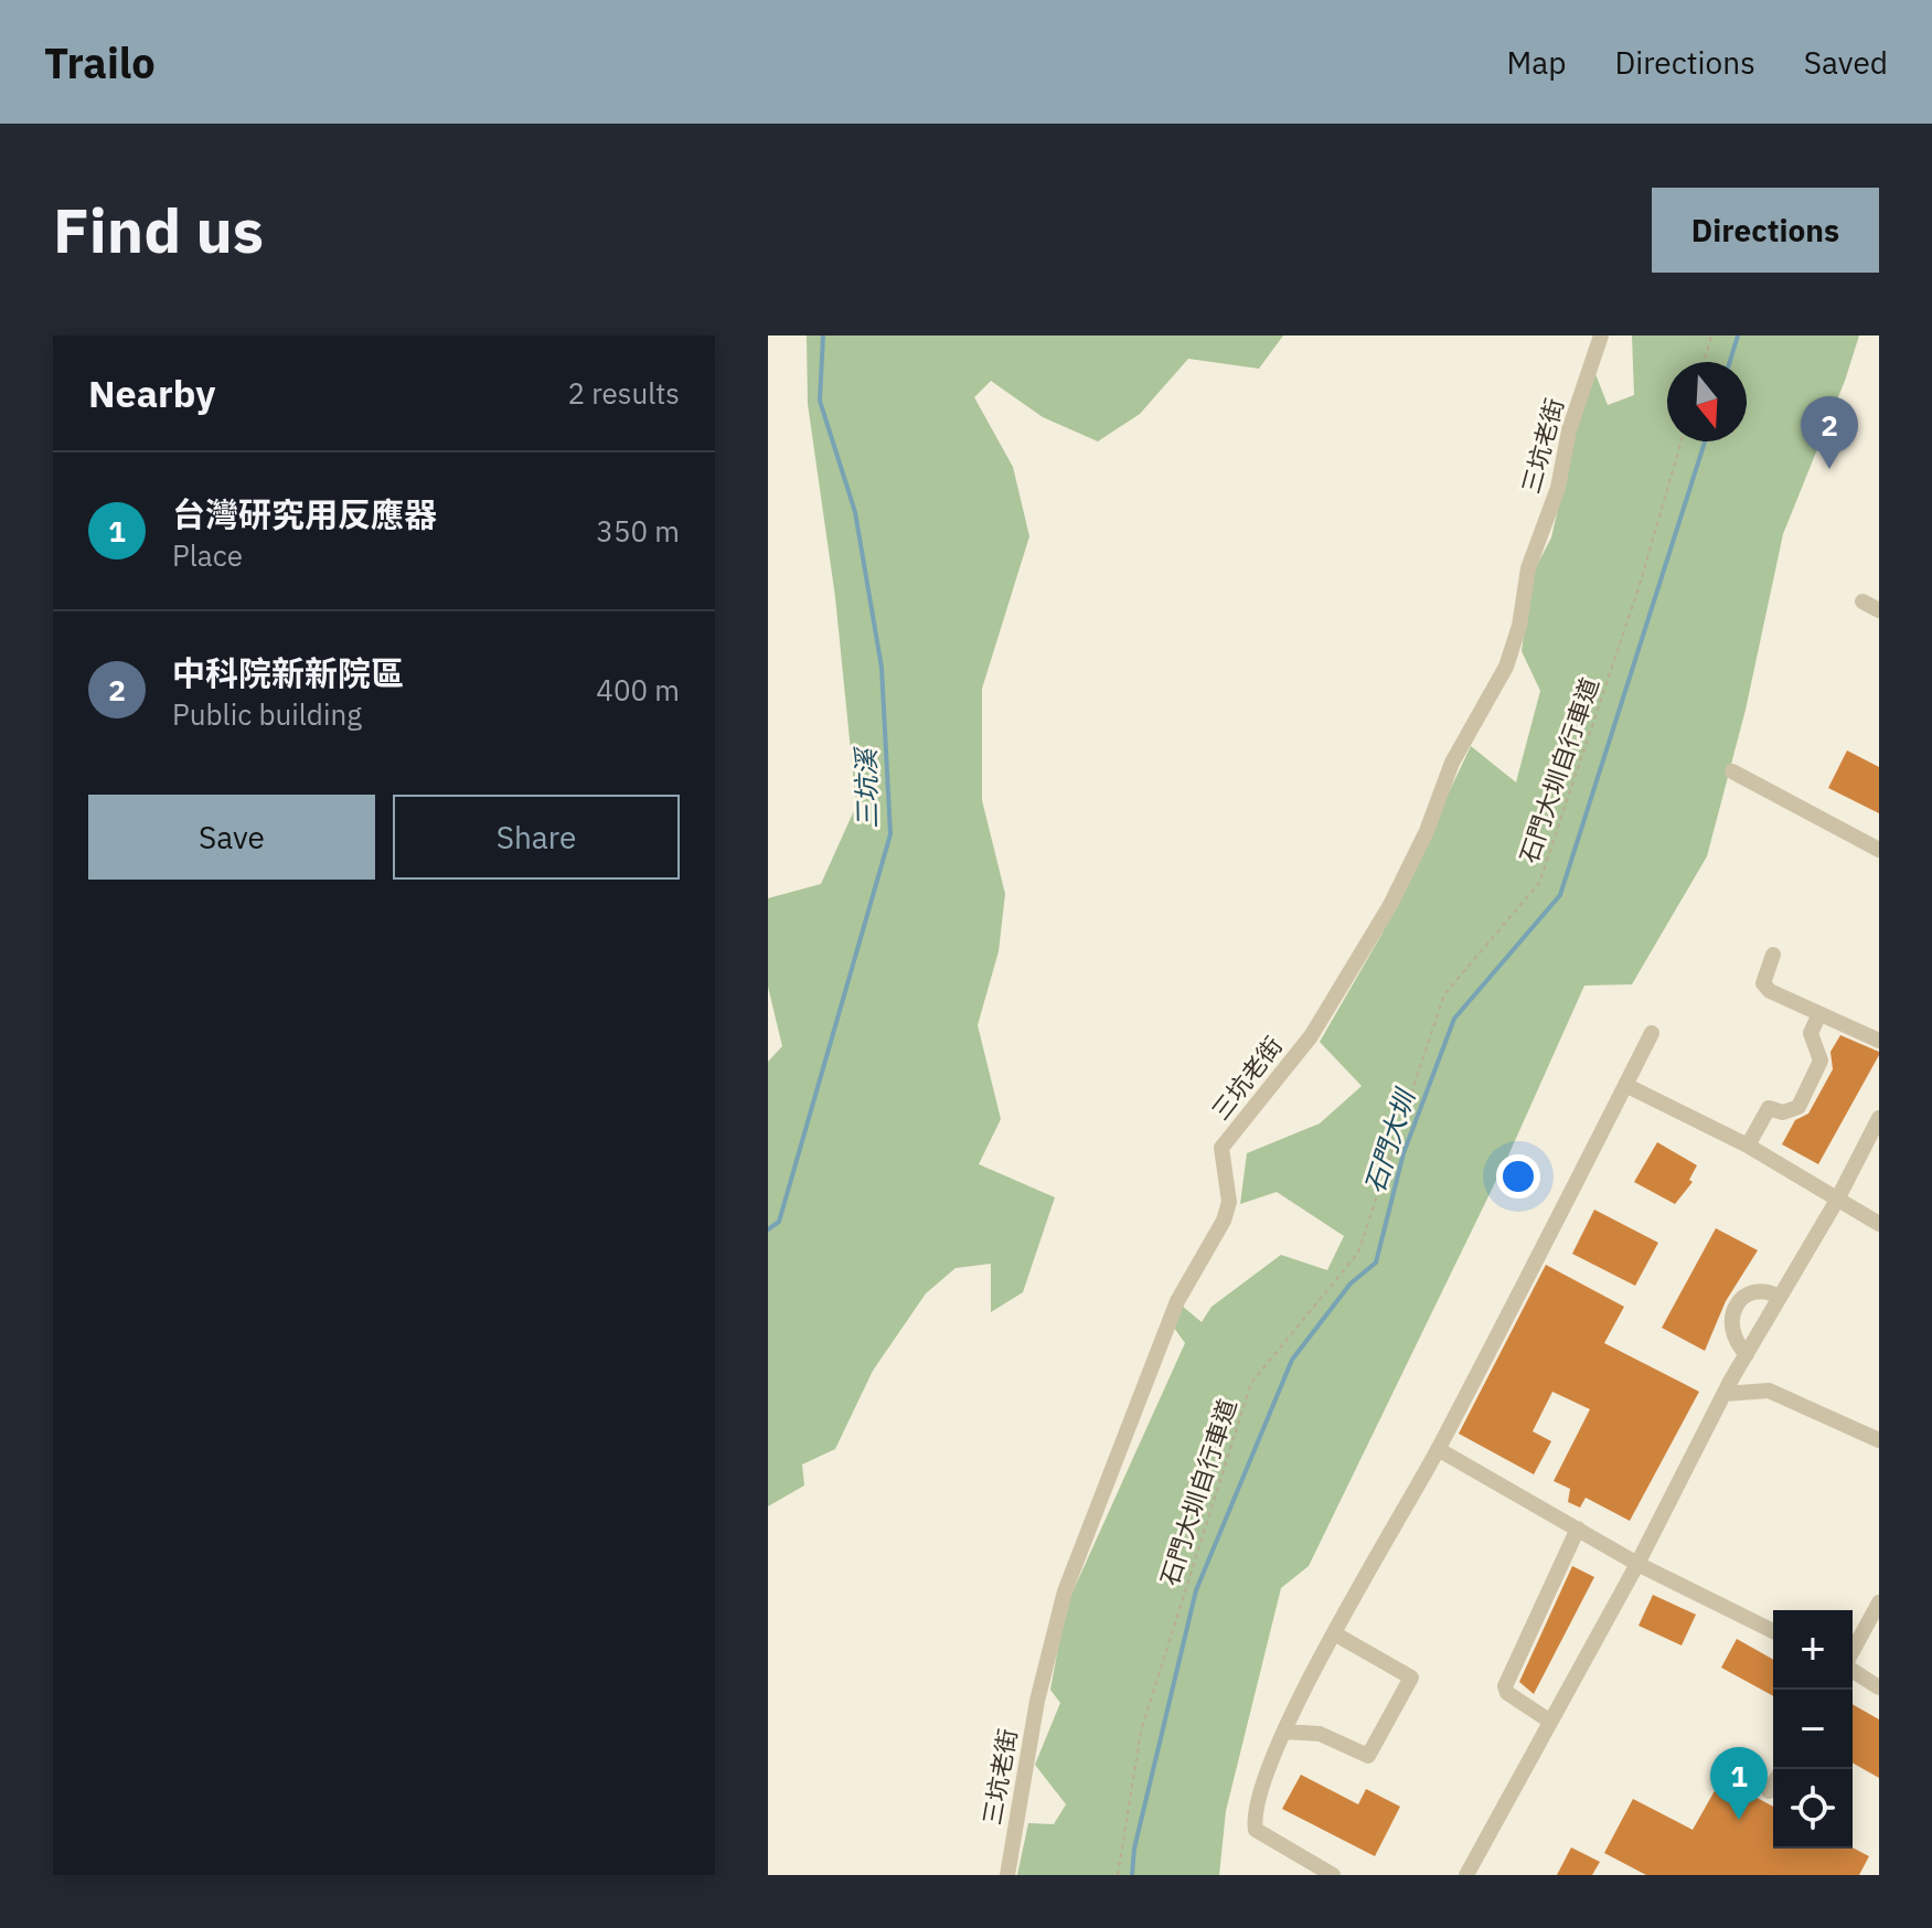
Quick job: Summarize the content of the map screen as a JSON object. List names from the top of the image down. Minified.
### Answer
{"streets":{"street":["三坑老街"],"path":["石門大圳自行車道"]},"water":["三坑溪","石門大圳"],"north":"bottom","page":{"header":"Trailo","nav":["Map","Directions","Saved"],"buttons":["Directions",["Save","Share"]],"title":"Find us","heading":["Nearby","2 results"],"pins":["2","1"],"list":[{"mark":"1","name":"台灣研究用反應器","note":"Place","value":"350 m"},{"mark":"2","name":"中科院新新院區","note":"Public building","value":"400 m"}],"map_buttons":["+","−"]}}
